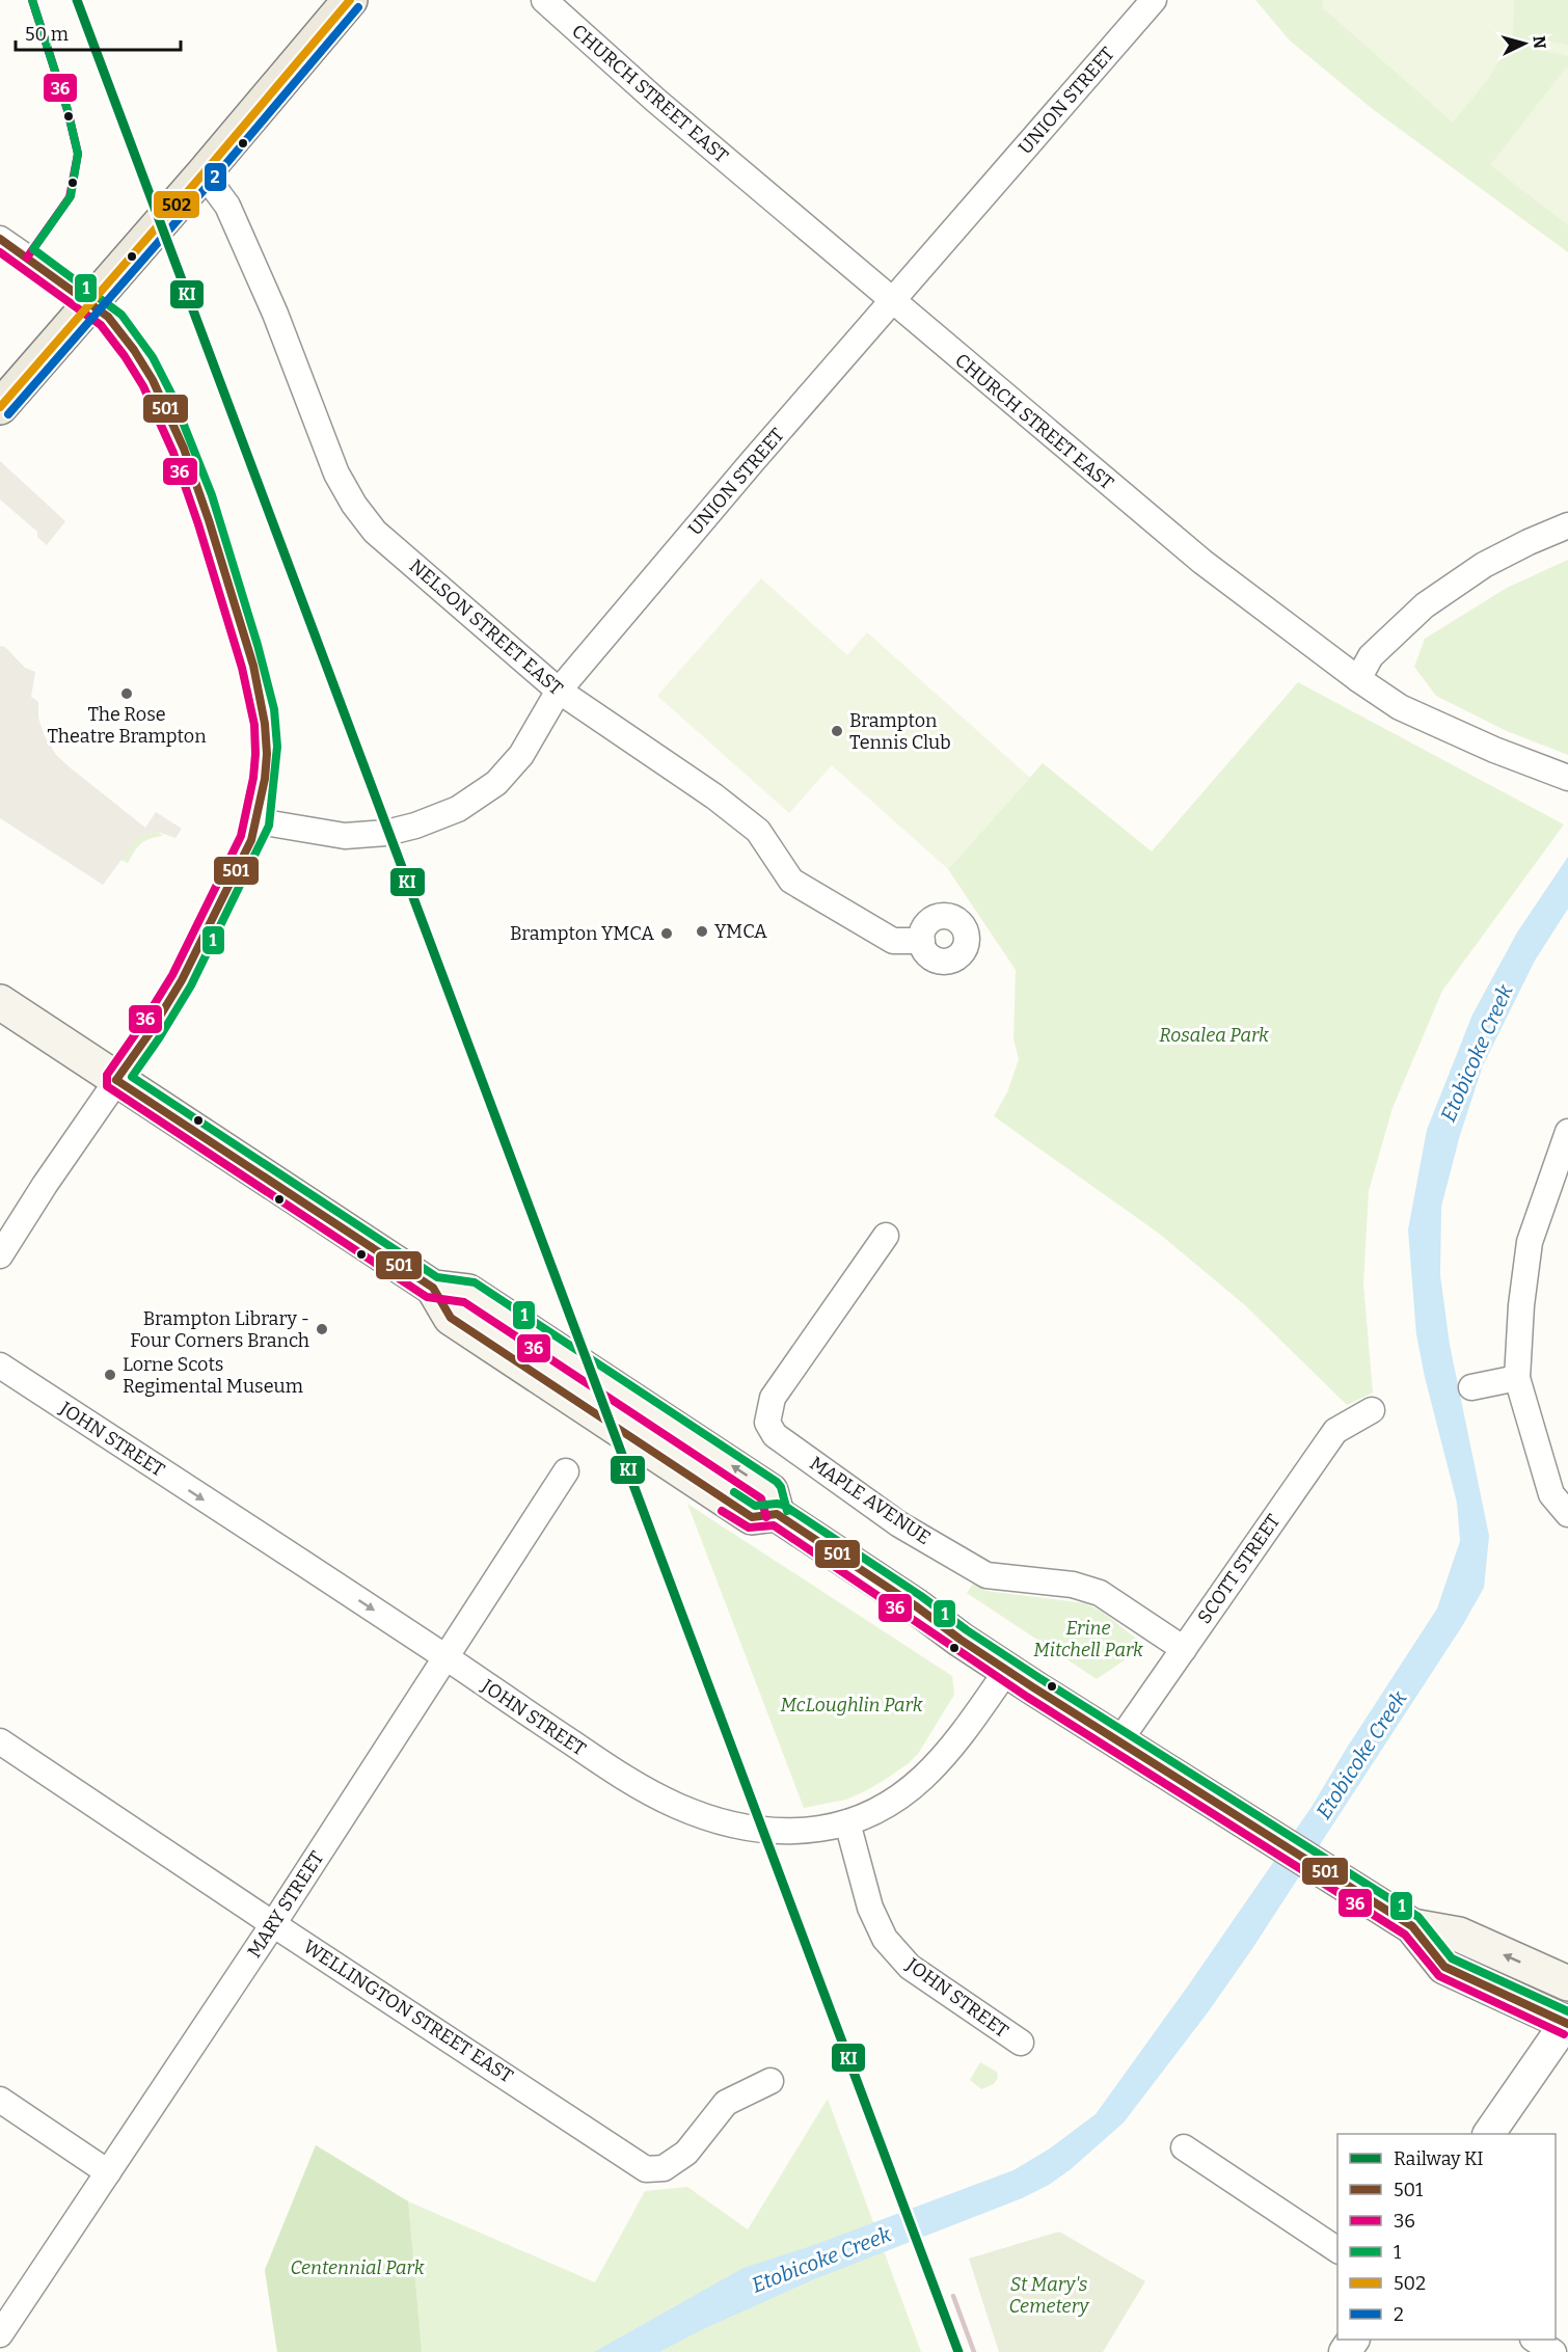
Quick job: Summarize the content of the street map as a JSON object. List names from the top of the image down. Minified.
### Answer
{"streets":{"street":["CHURCH STREET EAST","UNION STREET","NELSON STREET EAST","JOHN STREET","MAPLE AVENUE","SCOTT STREET","MARY STREET","WELLINGTON STREET EAST"]},"crossings":[["CHURCH STREET EAST","UNION STREET"],["UNION STREET","NELSON STREET EAST"],["JOHN STREET","MARY STREET"],["MAPLE AVENUE","SCOTT STREET"],["MARY STREET","WELLINGTON STREET EAST"]],"one_way":["JOHN STREET"],"water":["Etobicoke Creek"],"parks":["Rosalea Park","Erine Mitchell Park","McLoughlin Park","Centennial Park","St Mary's Cemetery"],"places":["The Rose Theatre Brampton","Brampton Tennis Club","YMCA","Brampton YMCA","Brampton Library - Four Corners Branch","Lorne Scots Regimental Museum"],"lines":["rail line KI","transit line 36","transit line 1","transit line 502","transit line 2","transit line 501"],"legend":["Railway KI","501","36","1","502","2"],"scale_bar":"50 m","north":"right"}
